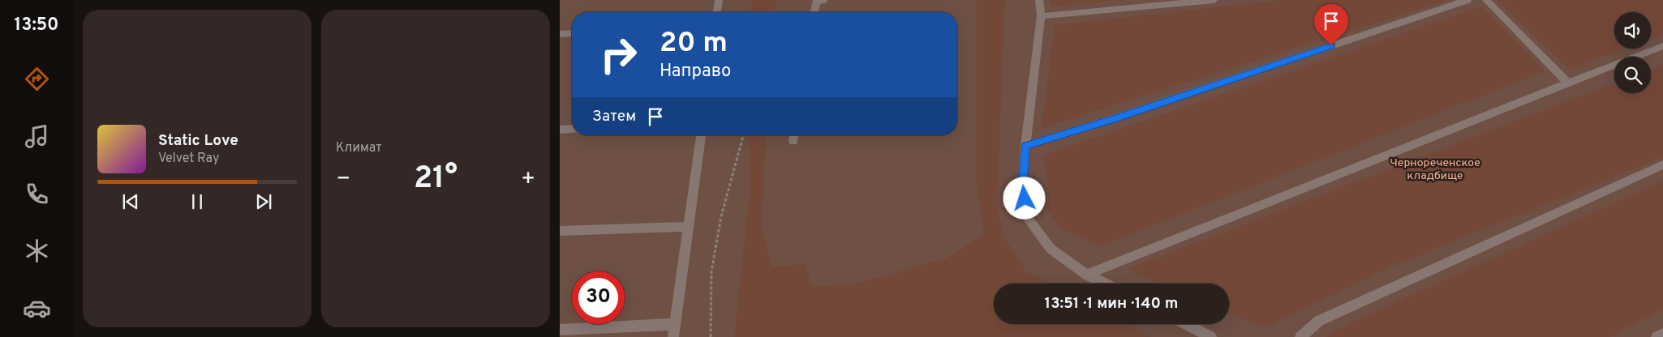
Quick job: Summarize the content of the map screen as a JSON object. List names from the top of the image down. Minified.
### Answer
{"parks":["Чернореченское кладбище"],"page":{"tabs":"13:50","tile":"Климат","turn":["20 m","Направо"],"then":"Затем","song":["Static Love","Velvet Ray"],"heat":["−","21°","+"],"limit":"30","trip":"13:51 · 1 мин · 140 m"}}
